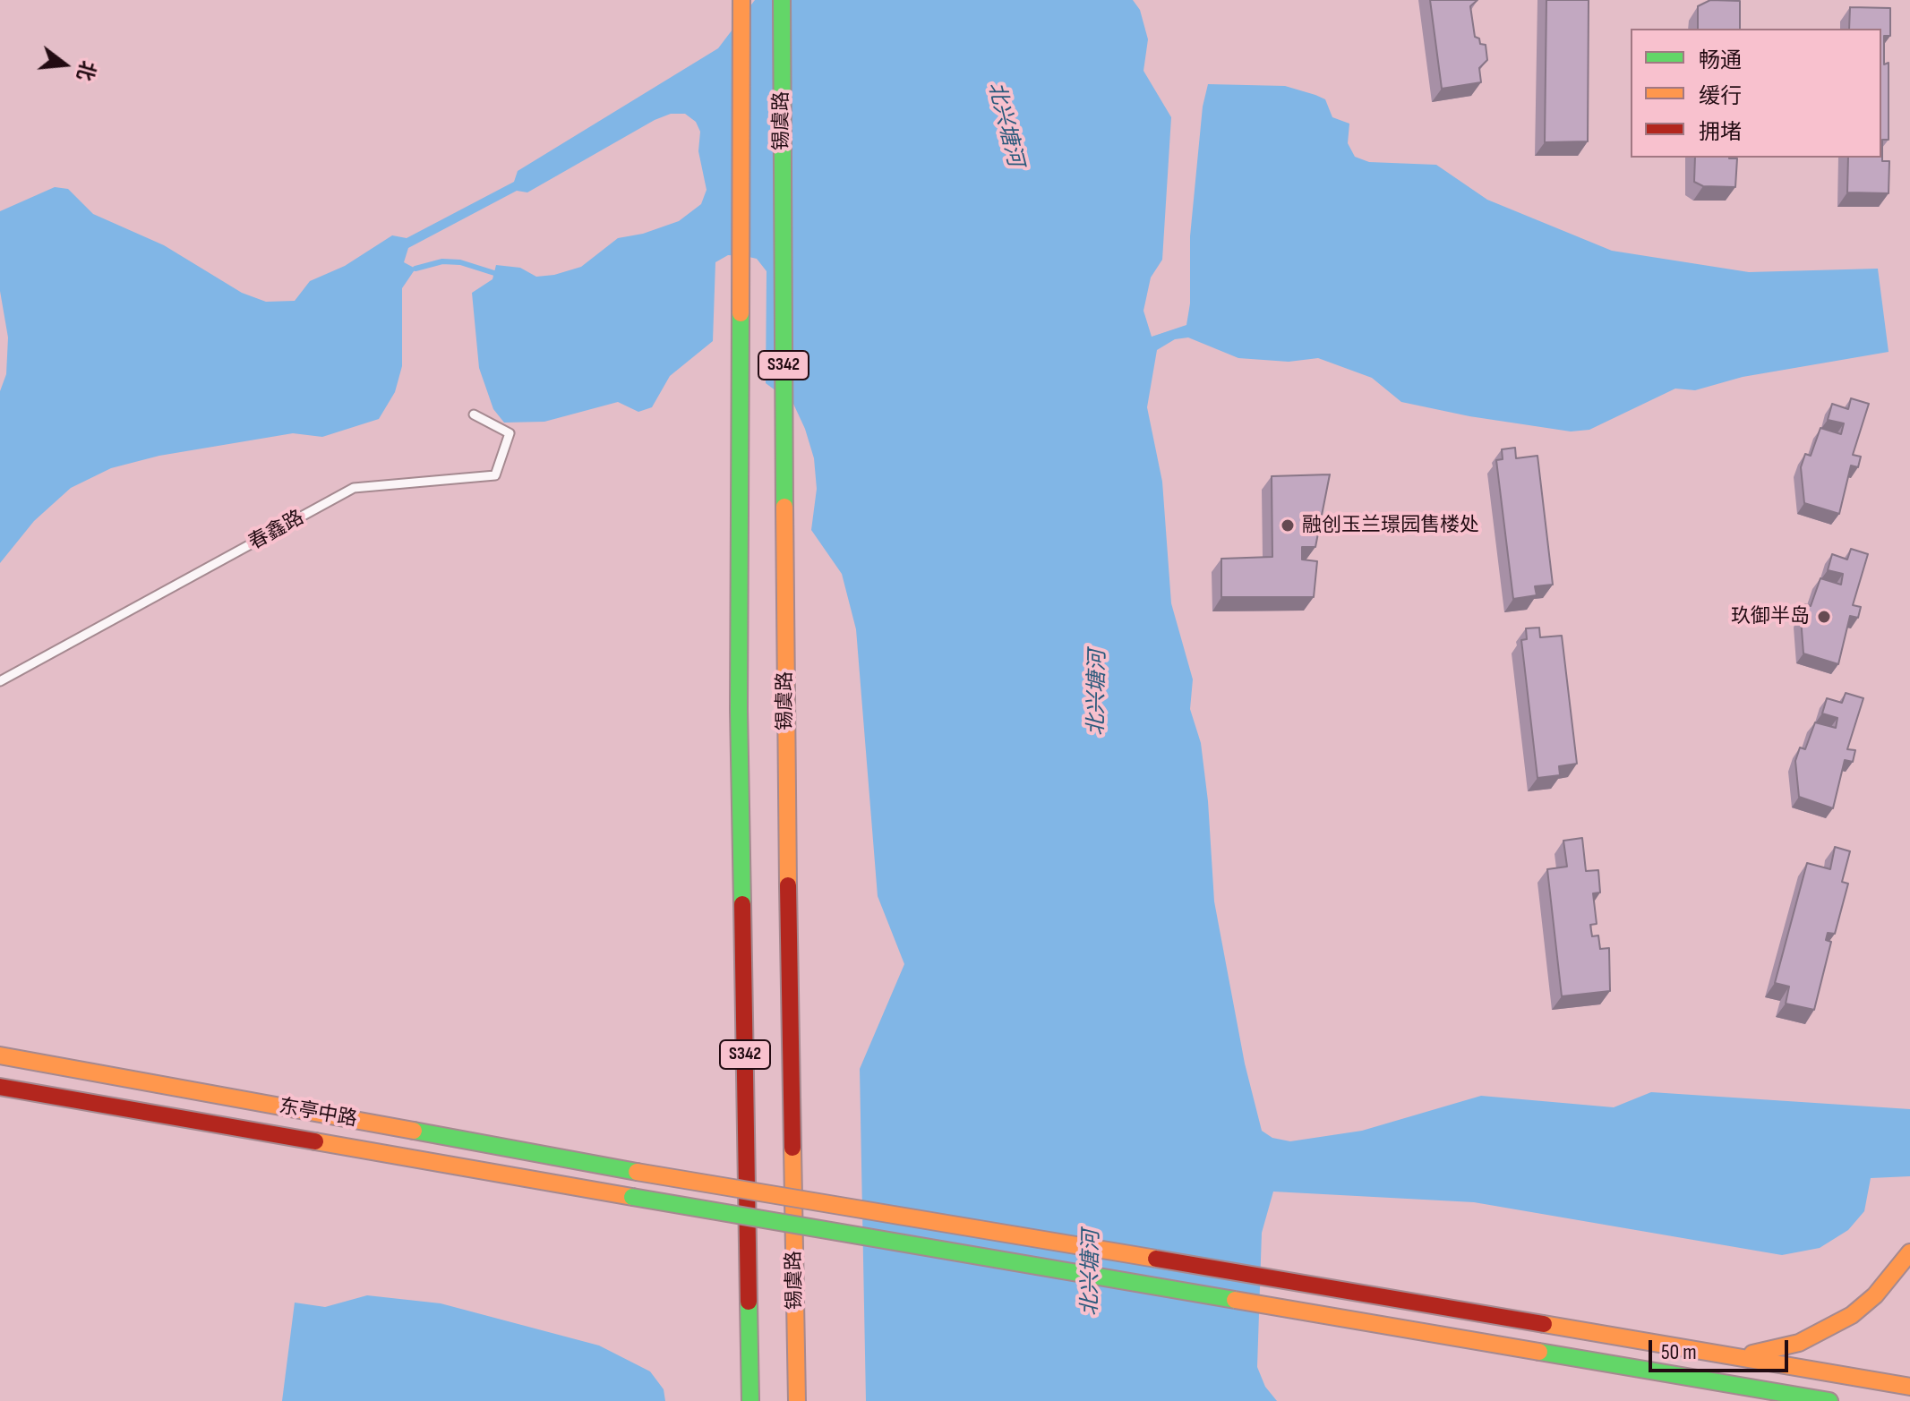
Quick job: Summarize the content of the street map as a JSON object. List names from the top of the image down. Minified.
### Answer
{"streets":{"main road":["锡虞路","S342","东亭中路"],"lane":["春鑫路"]},"water":["北兴塘河"],"places":["融创玉兰璟园售楼处","玖御半岛"],"legend":["畅通","缓行","拥堵"],"scale_bar":"50 m","north":"right"}
